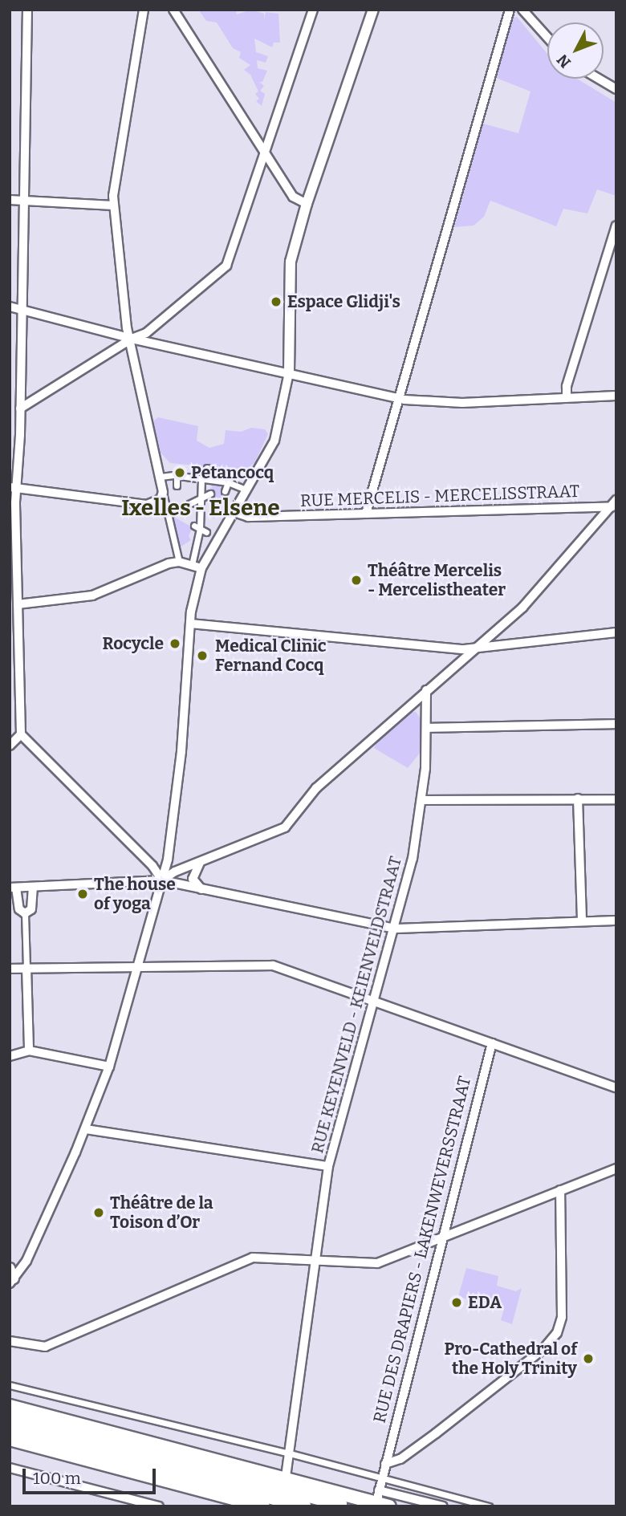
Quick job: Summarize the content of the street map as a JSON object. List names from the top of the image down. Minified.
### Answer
{"streets":{"street":["RUE MERCELIS - MERCELISSTRAAT","RUE KEYENVELD - KEIENVELDSTRAAT","RUE DES DRAPIERS - LAKENWEVERSSTRAAT"]},"districts":["Ixelles - Elsene"],"places":["Espace Glidji's","Petancocq","Théâtre Mercelis - Mercelistheater","Rocycle","Medical Clinic Fernand Cocq","The house of yoga","Théâtre de la Toison d’Or","EDA","Pro-Cathedral of the Holy Trinity"],"scale_bar":"100 m","north":"bottom left"}
